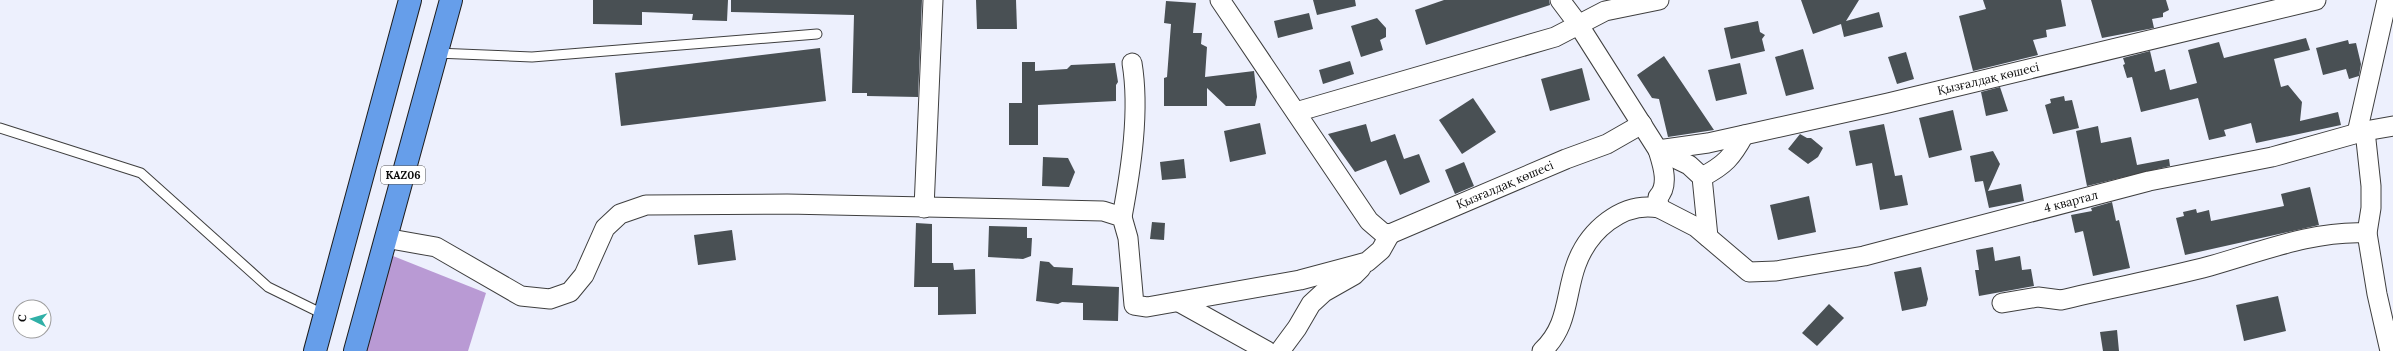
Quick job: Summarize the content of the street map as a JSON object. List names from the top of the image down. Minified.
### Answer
{"streets":{"highway":["KАZ06"],"street":["Қызғалдақ көшесі","4 квартал"]},"north":"left"}
